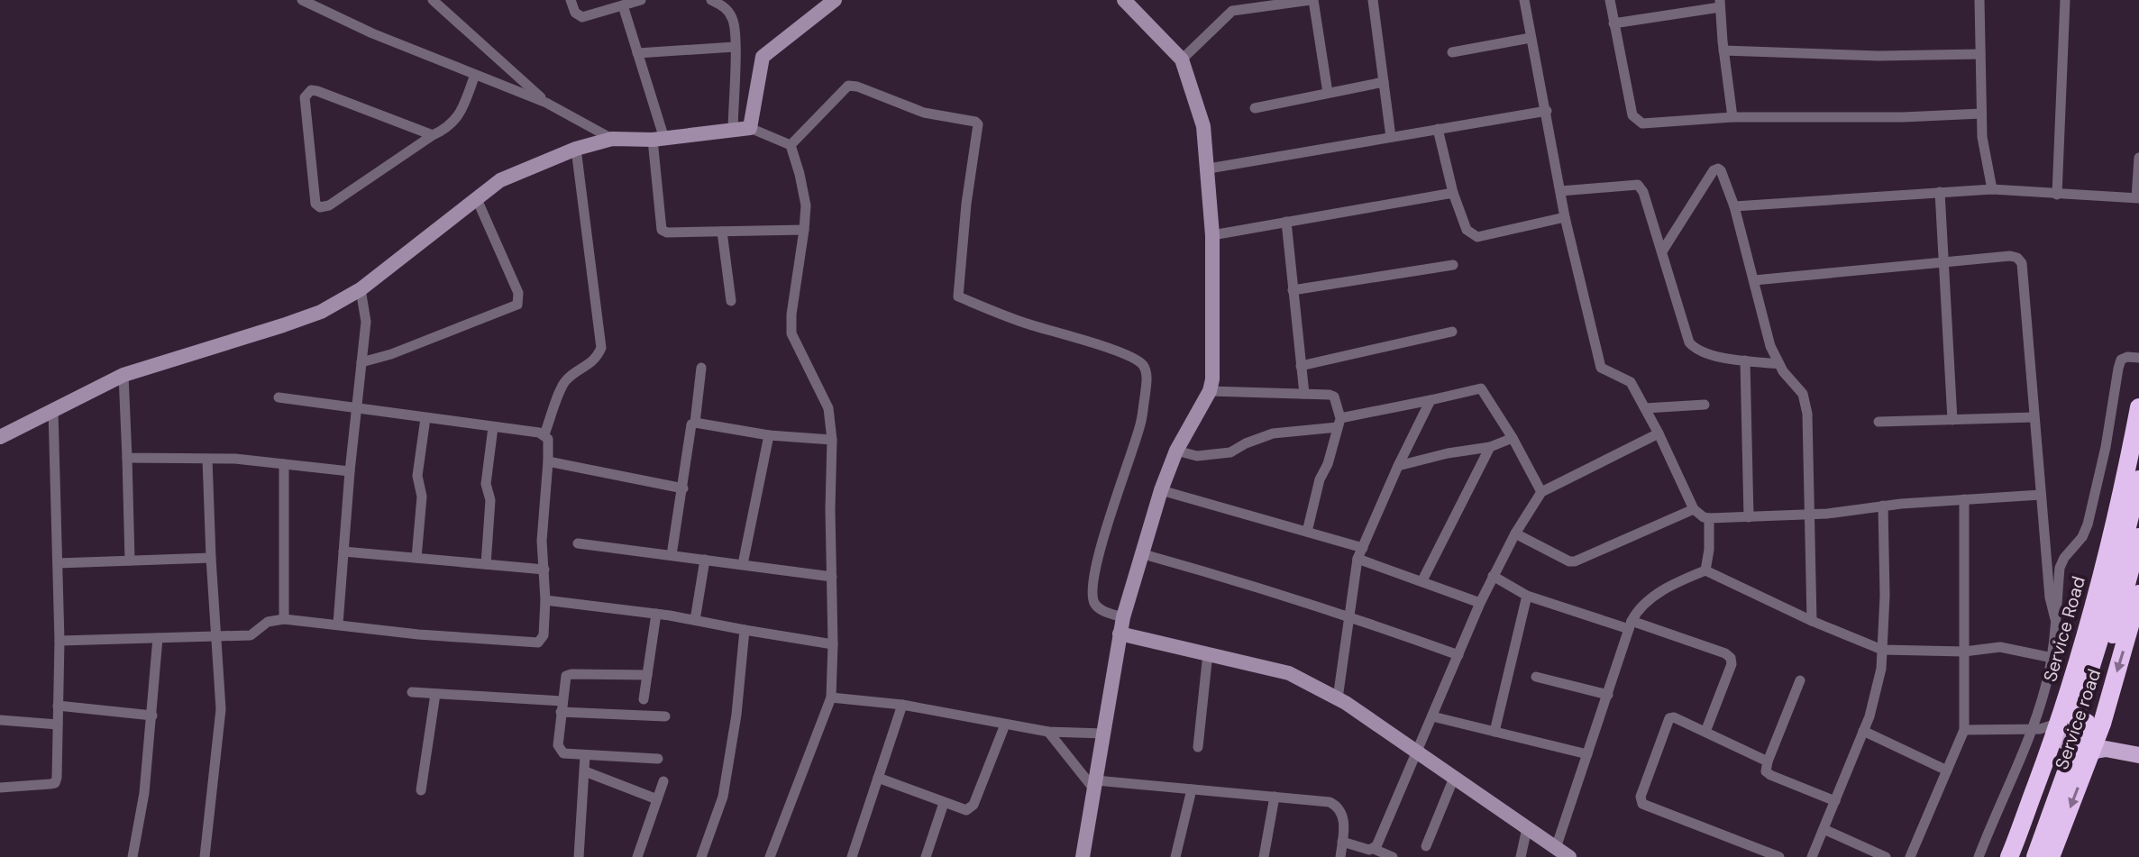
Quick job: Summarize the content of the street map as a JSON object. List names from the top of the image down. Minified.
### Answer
{"streets":{"highway":["Service Road","Service road"]},"crossings":[["Service Road","Service road"]]}
